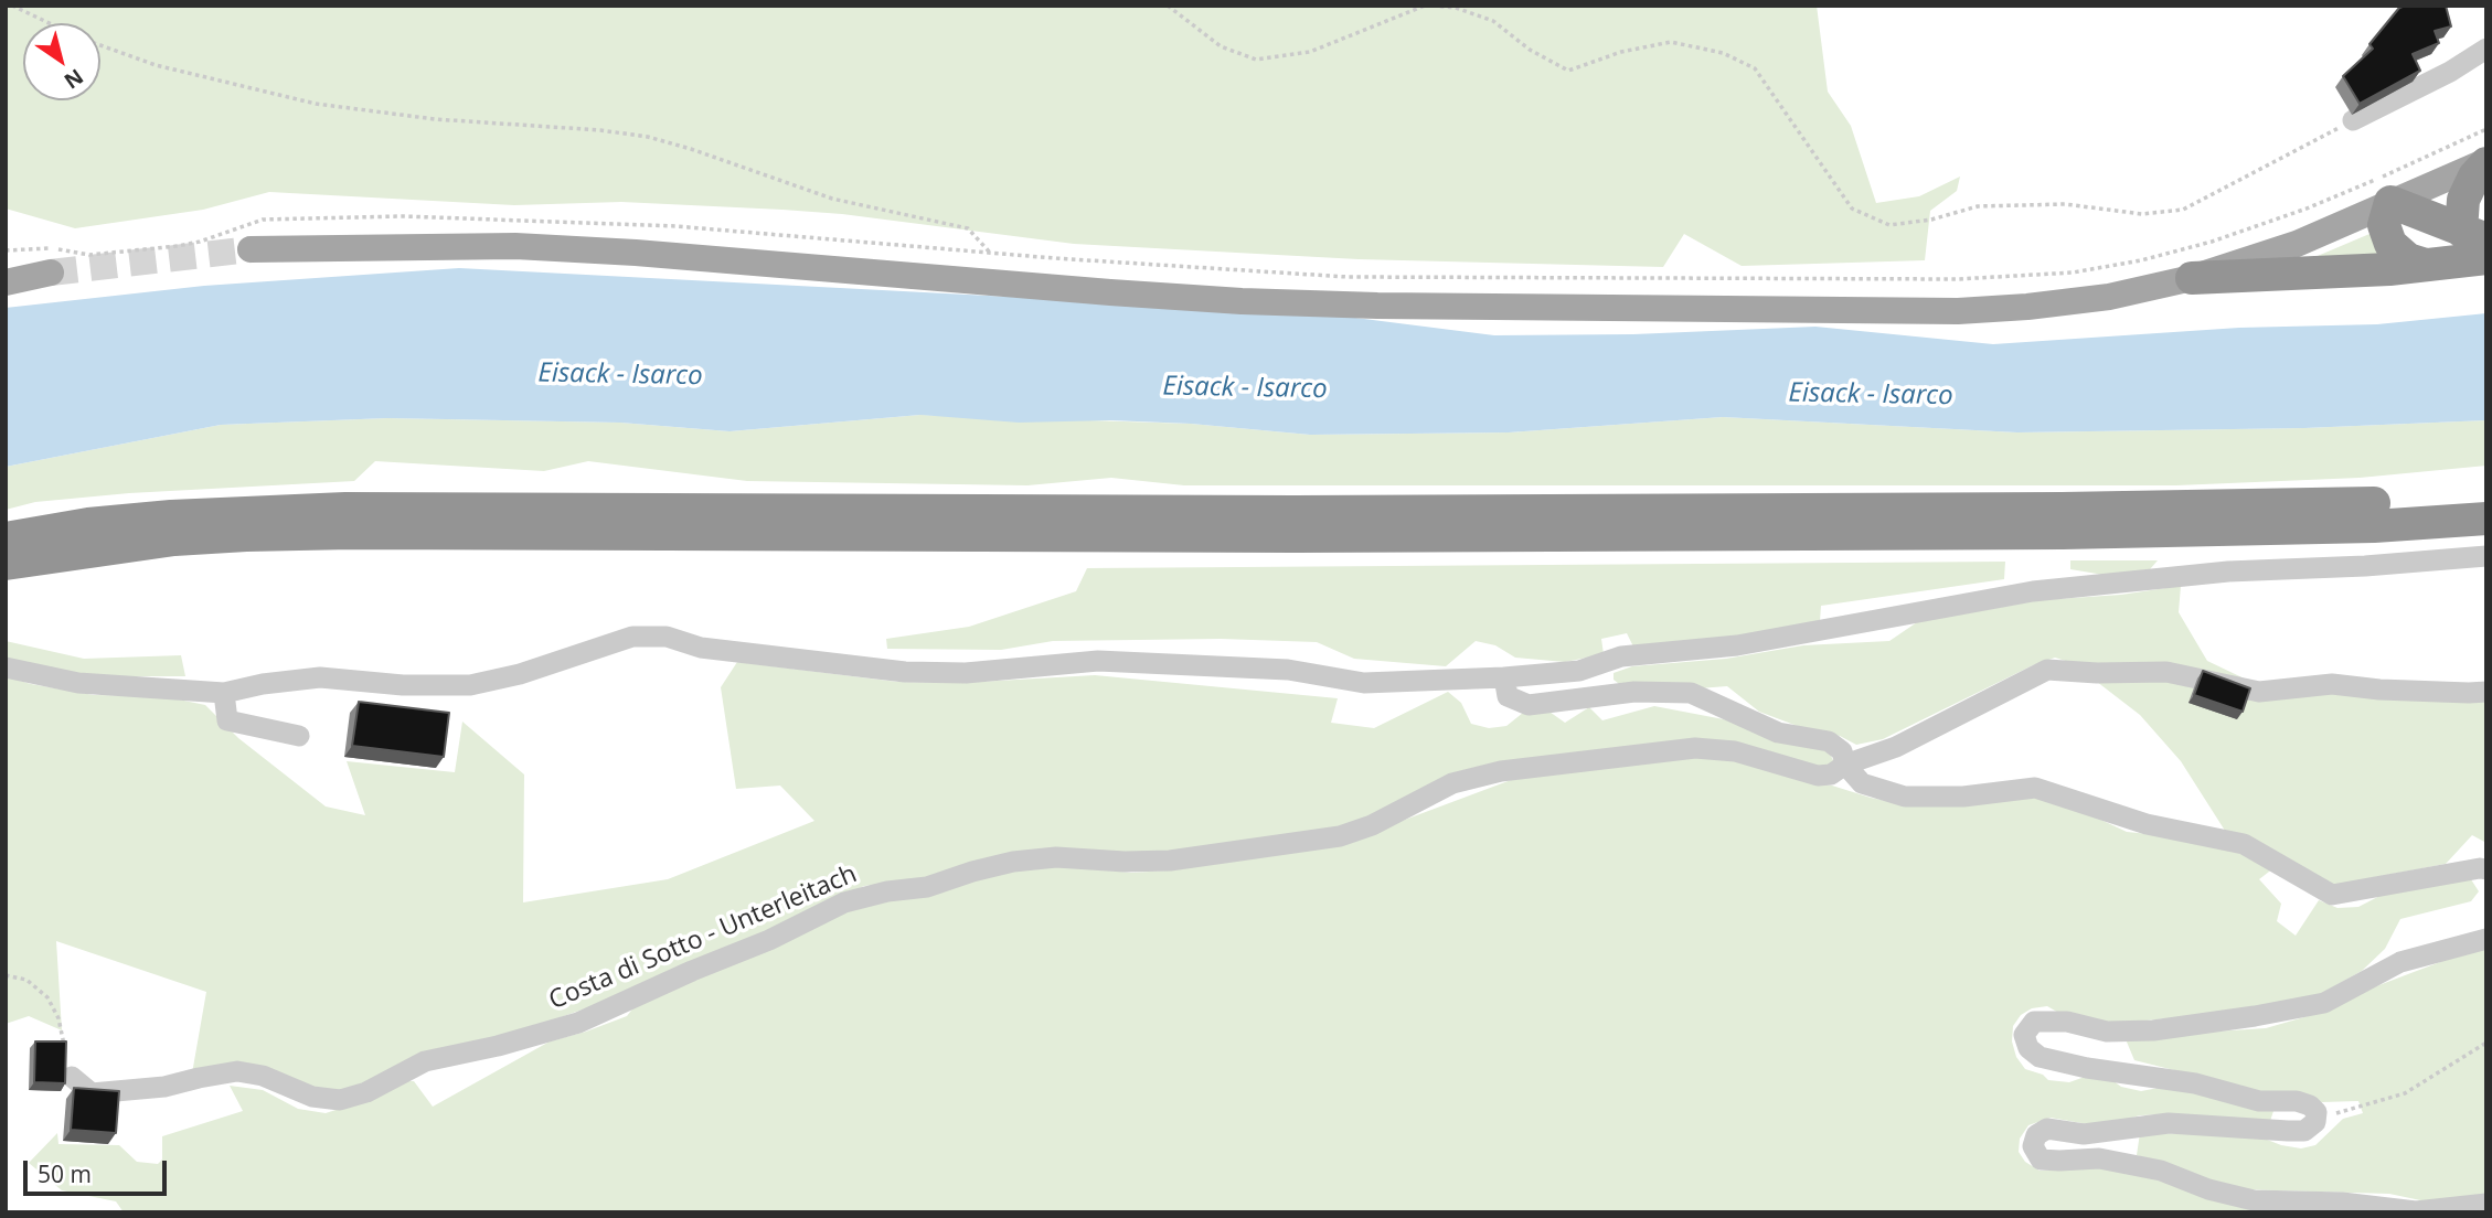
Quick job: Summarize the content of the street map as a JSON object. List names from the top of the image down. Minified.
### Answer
{"streets":{"street":["Costa di Sotto - Unterleitach"]},"water":["Eisack - Isarco"],"scale_bar":"50 m","north":"bottom right"}
